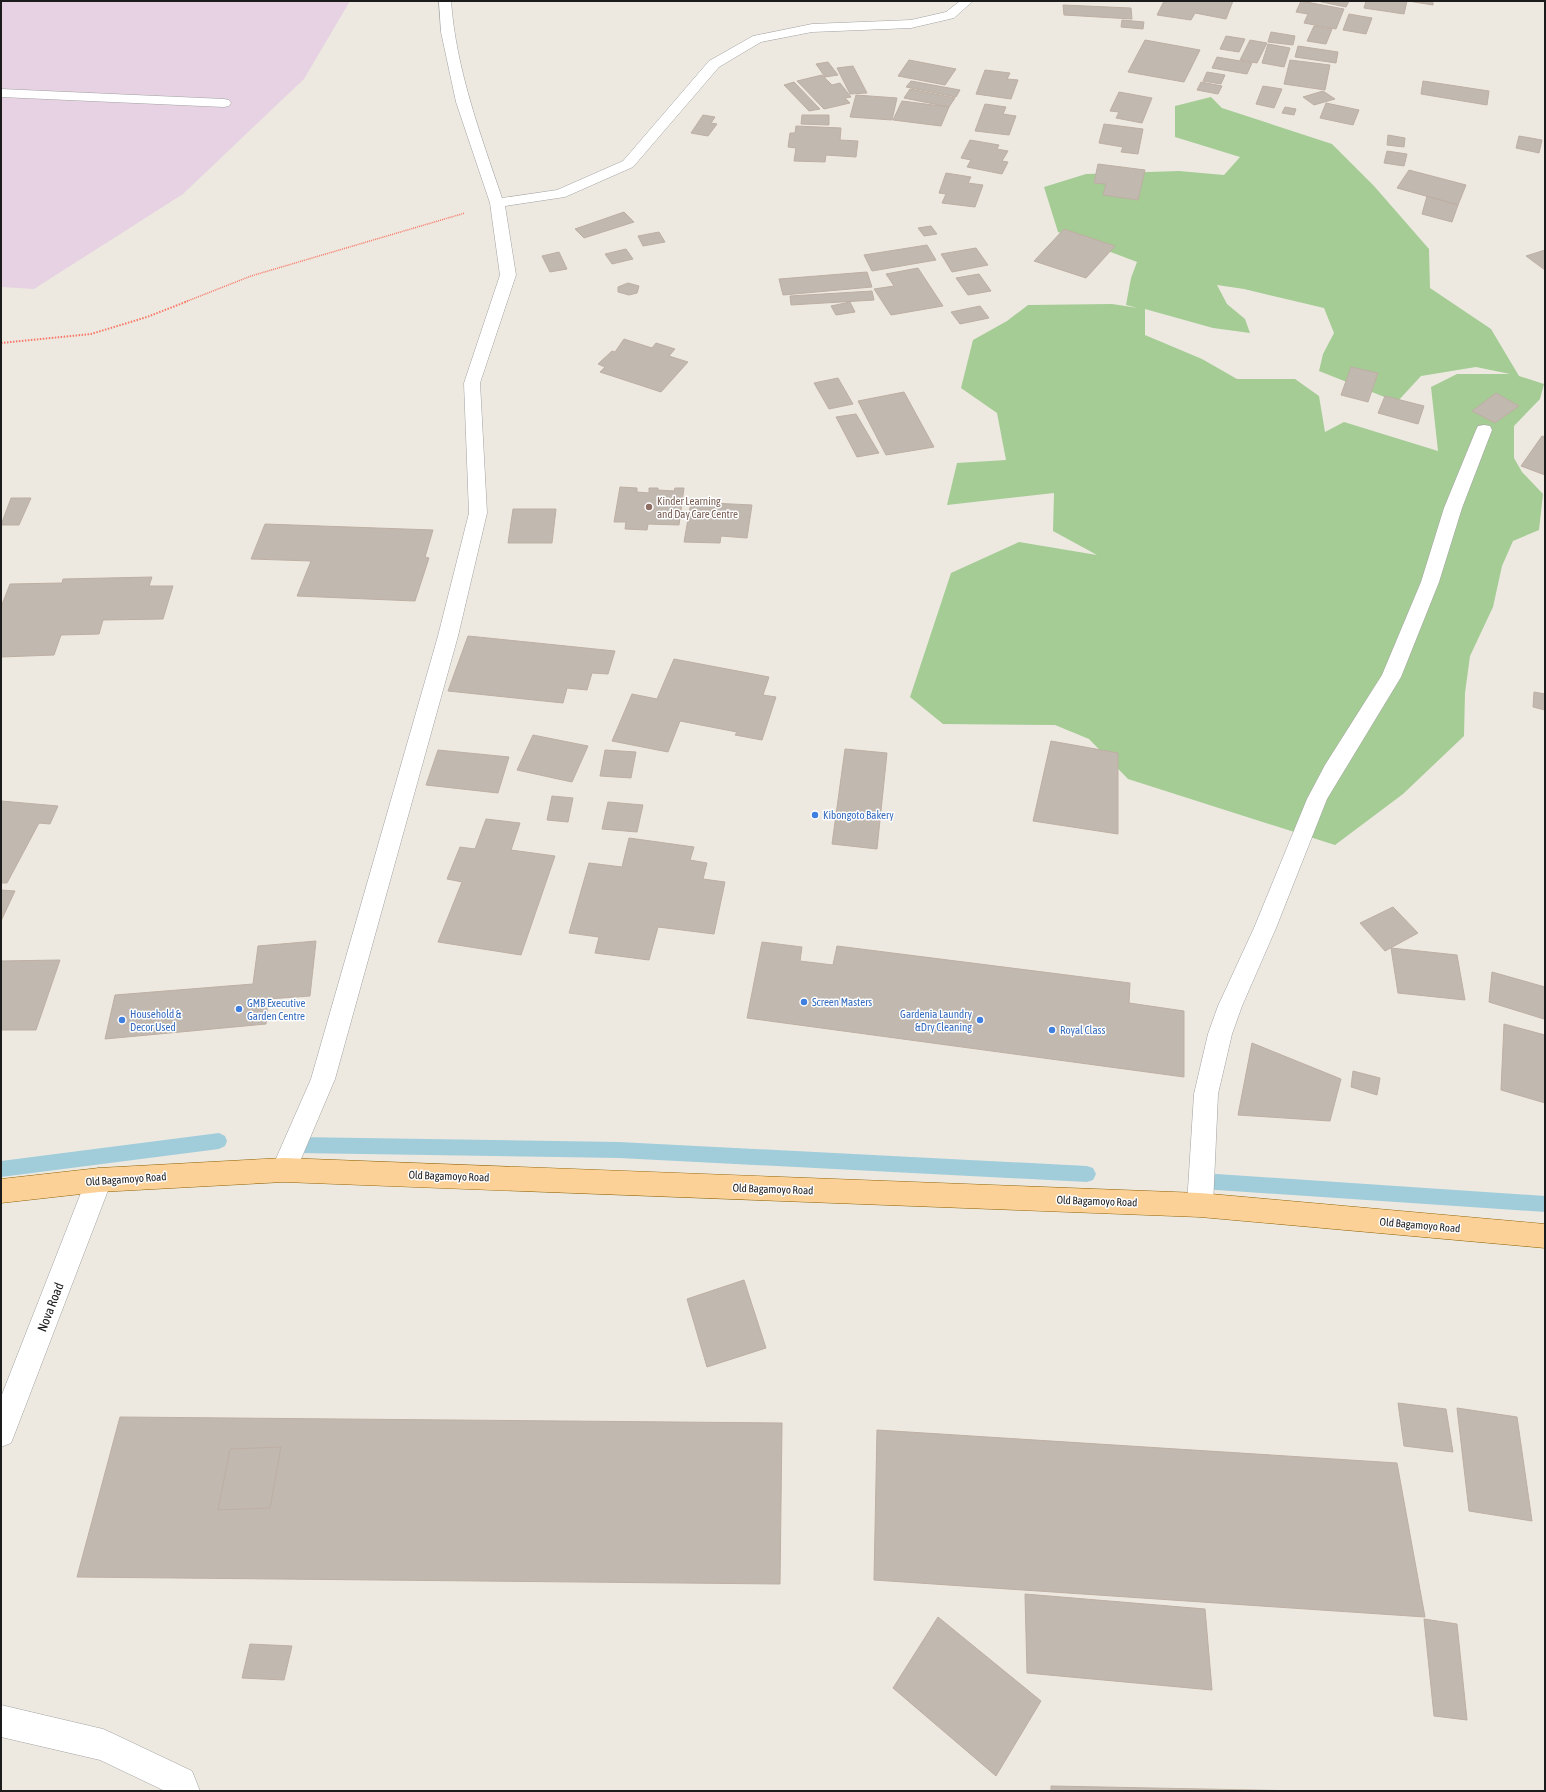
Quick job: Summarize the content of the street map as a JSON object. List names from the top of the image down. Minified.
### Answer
{"streets":{"main road":["Old Bagamoyo Road"],"street":["Nova Road"]},"crossings":[["Old Bagamoyo Road","Nova Road"]],"places":["Kinder Learning and Day Care Centre","Kibongoto Bakery","Screen Masters","GMB Executive Garden Centre","Household & Decor Used","Gardenia Laundry &Dry Cleaning","Royal Class"]}
